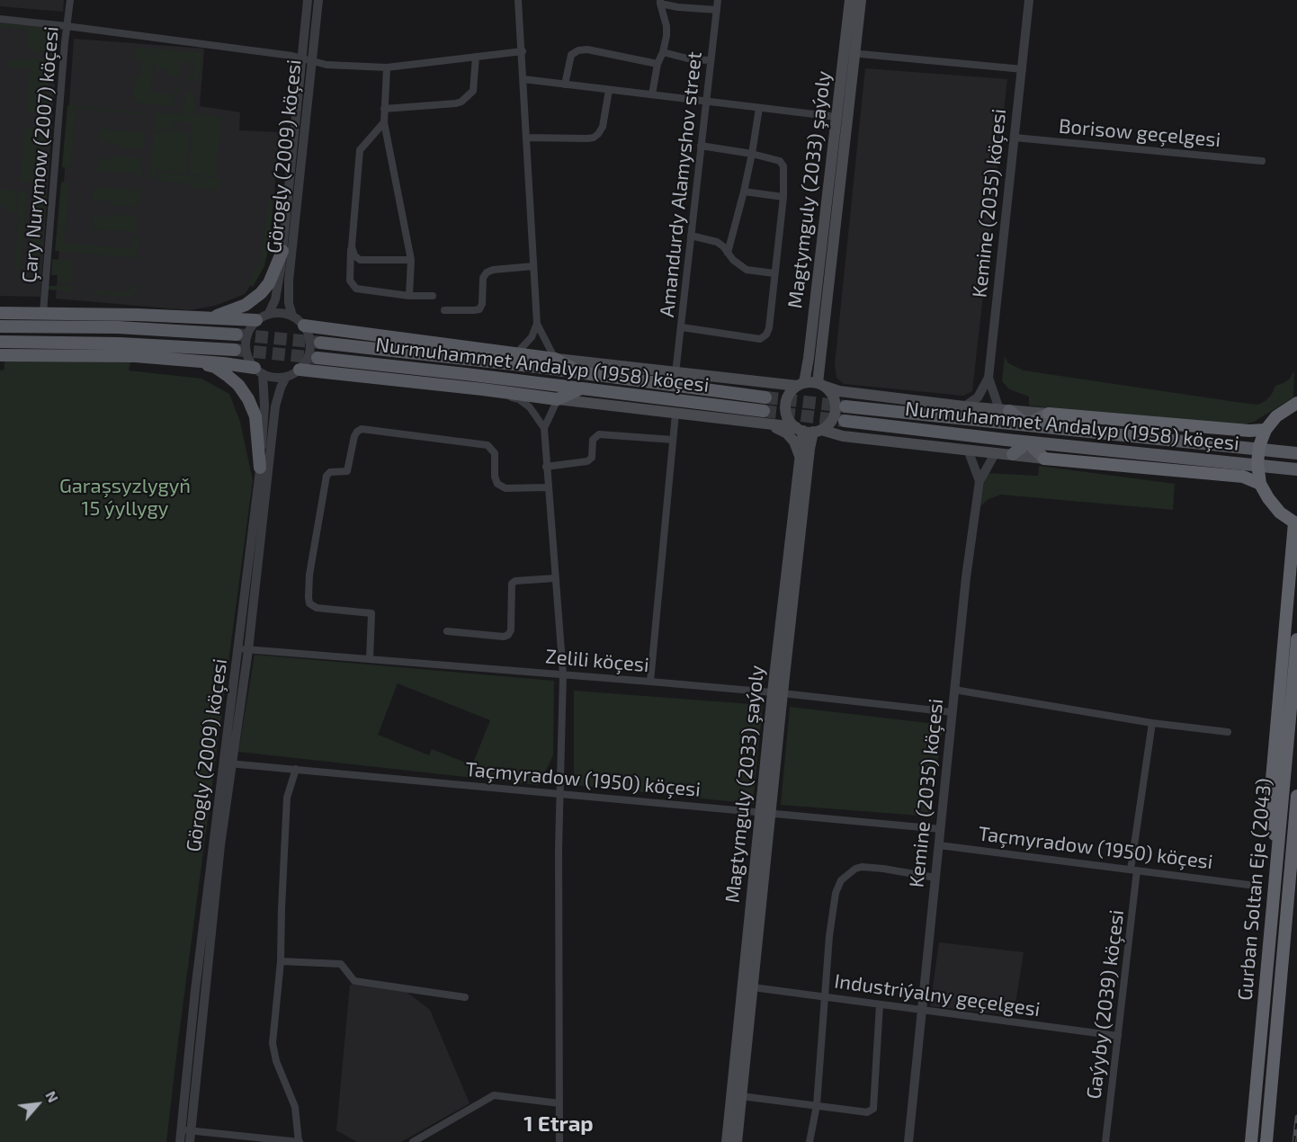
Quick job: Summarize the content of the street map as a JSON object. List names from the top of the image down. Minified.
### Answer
{"streets":{"highway":["Gurban Soltan Eje (2043)"],"main road":["Magtymguly (2033) şaýoly","Nurmuhammet Andalyp (1958) köçesi"],"street":["Borisow geçelgesi","Çary Nurymow (2007) köçesi","Görogly (2009) köçesi","Amandurdy Alamyshov street","Kemine (2035) köçesi","Zelili köçesi","Taçmyradow (1950) köçesi","Industriýalny geçelgesi","Gaýyby (2039) köçesi"]},"crossings":[["Borisow geçelgesi","Kemine (2035) köçesi"],["Görogly (2009) köçesi","Zelili köçesi"],["Görogly (2009) köçesi","Taçmyradow (1950) köçesi"],["Magtymguly (2033) şaýoly","Zelili köçesi"],["Magtymguly (2033) şaýoly","Taçmyradow (1950) köçesi"],["Magtymguly (2033) şaýoly","Industriýalny geçelgesi"],["Kemine (2035) köçesi","Nurmuhammet Andalyp (1958) köçesi"],["Kemine (2035) köçesi","Zelili köçesi"],["Kemine (2035) köçesi","Taçmyradow (1950) köçesi"],["Kemine (2035) köçesi","Industriýalny geçelgesi"],["Taçmyradow (1950) köçesi","Gaýyby (2039) köçesi"],["Industriýalny geçelgesi","Gaýyby (2039) köçesi"]],"districts":["1 Etrap"],"parks":["Garaşsyzlygyň 15 ýyllygy"],"north":"top right"}
